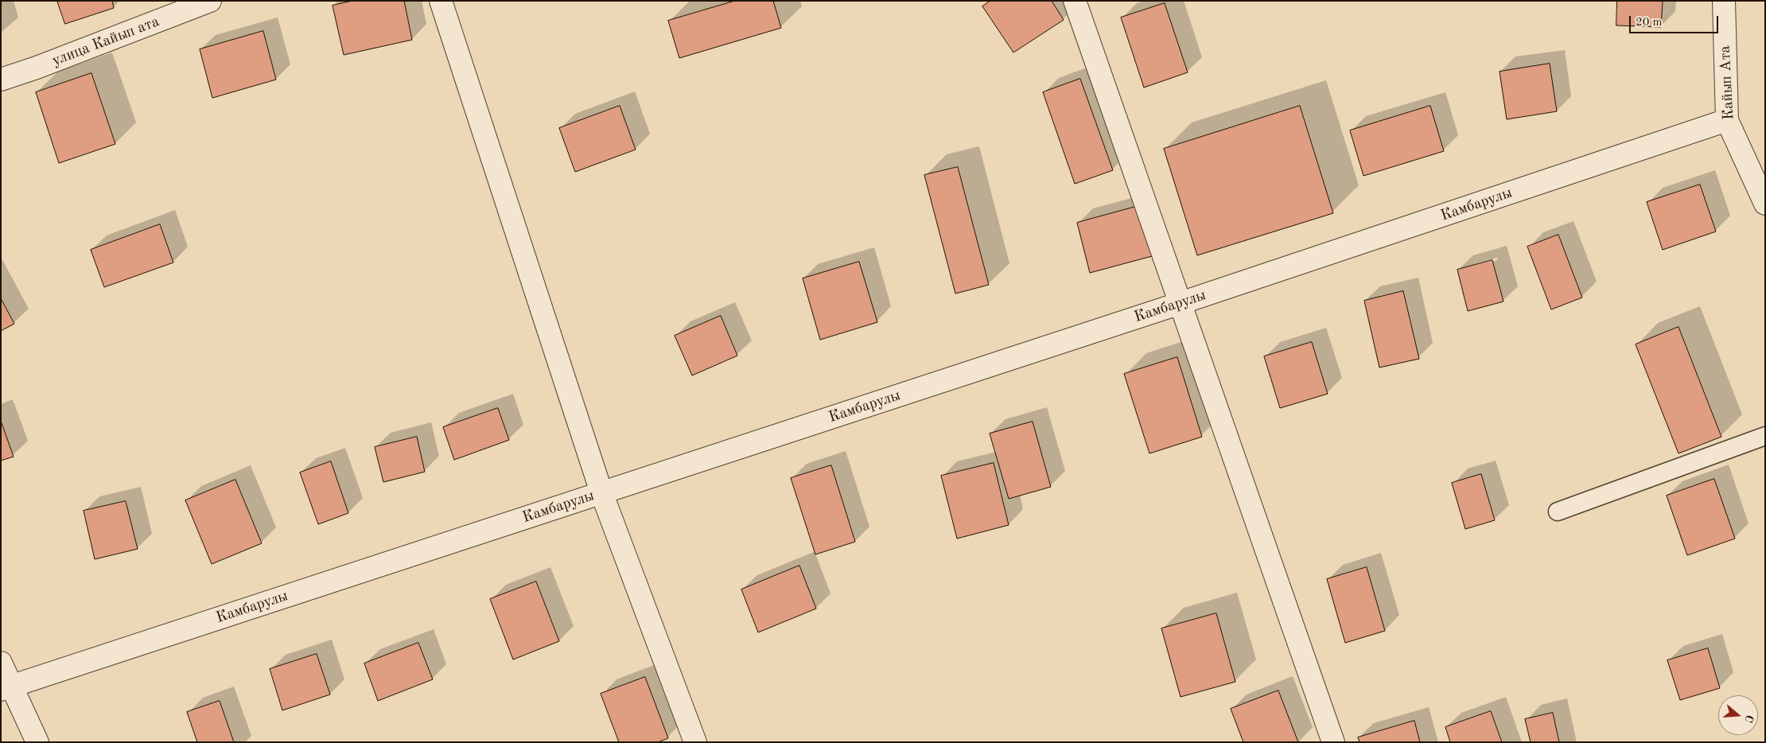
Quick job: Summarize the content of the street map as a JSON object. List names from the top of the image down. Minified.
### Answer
{"streets":{"street":["улица Кайып ата","Кайып Ата","Камбарулы"]},"crossings":[["Кайып Ата","Камбарулы"]],"scale_bar":"20 m","north":"right"}
